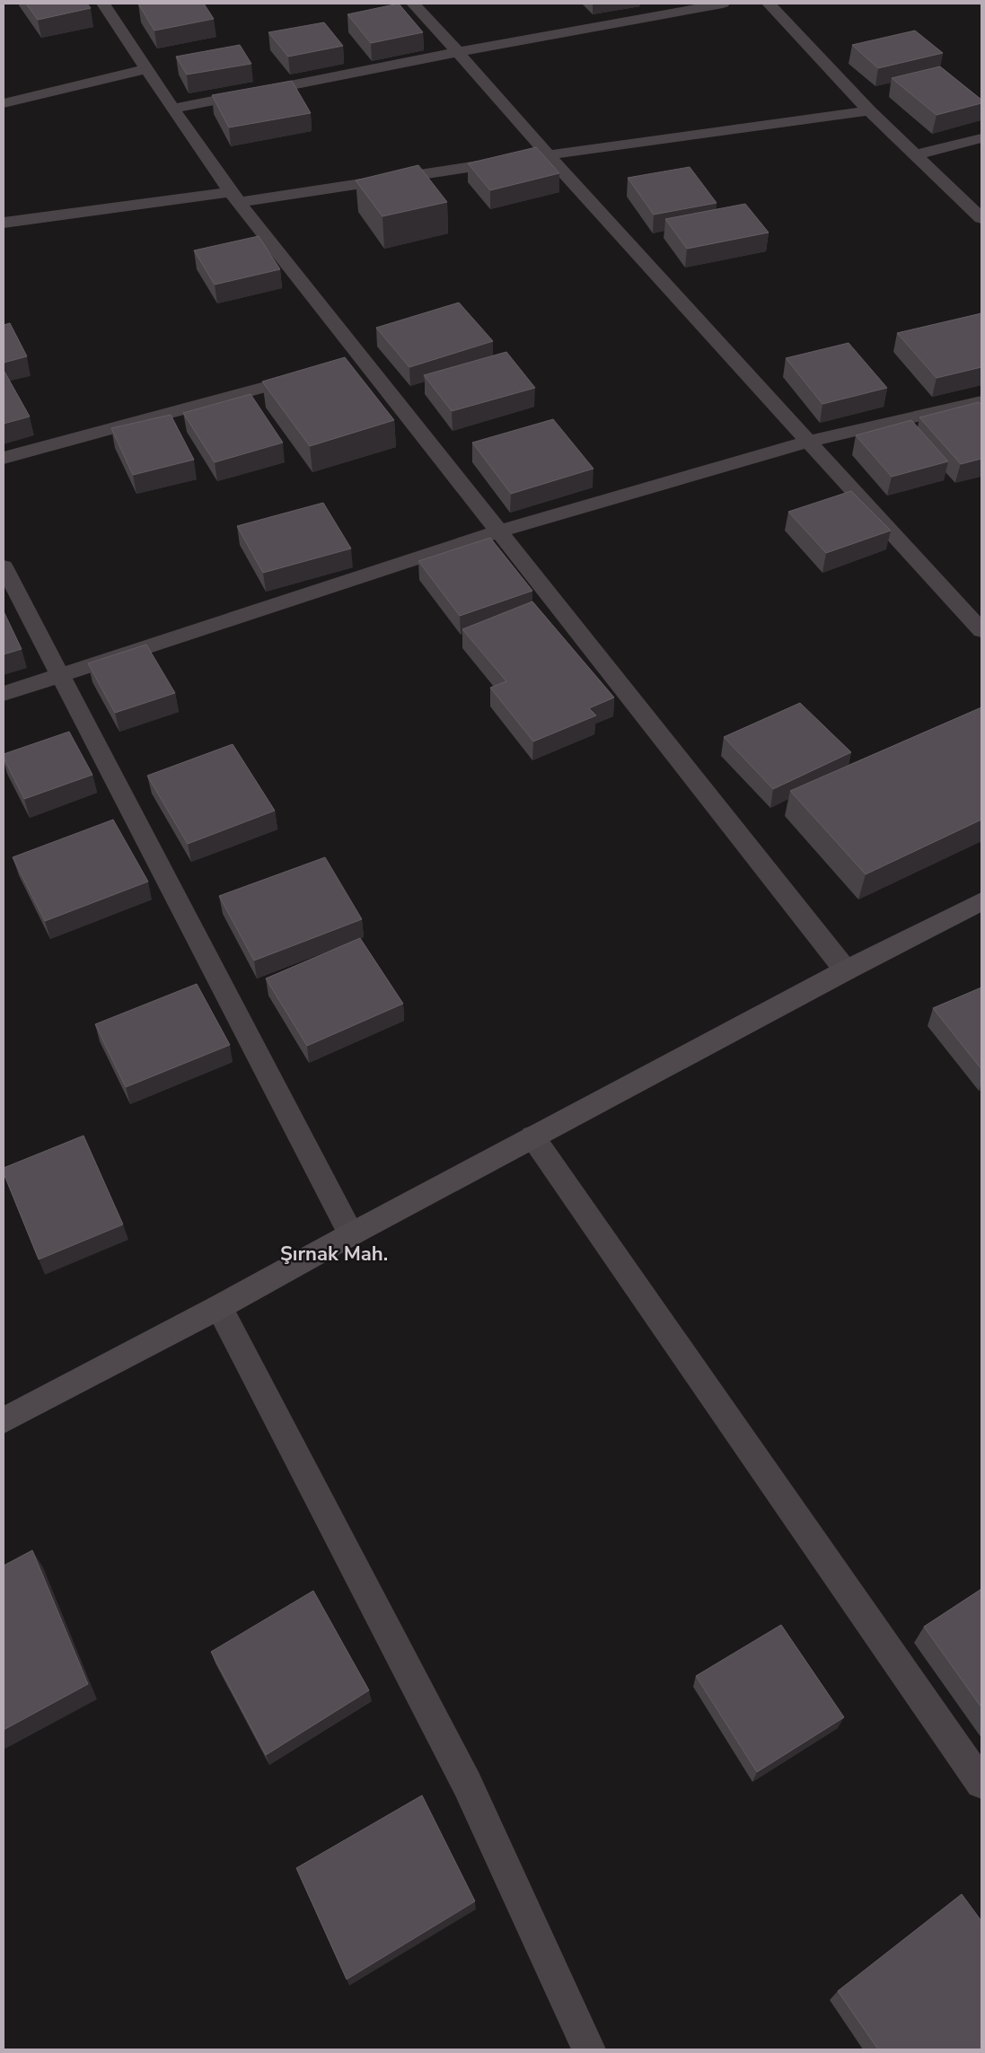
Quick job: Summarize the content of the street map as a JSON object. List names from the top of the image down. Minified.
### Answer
{"districts":["Şırnak Mah."]}
